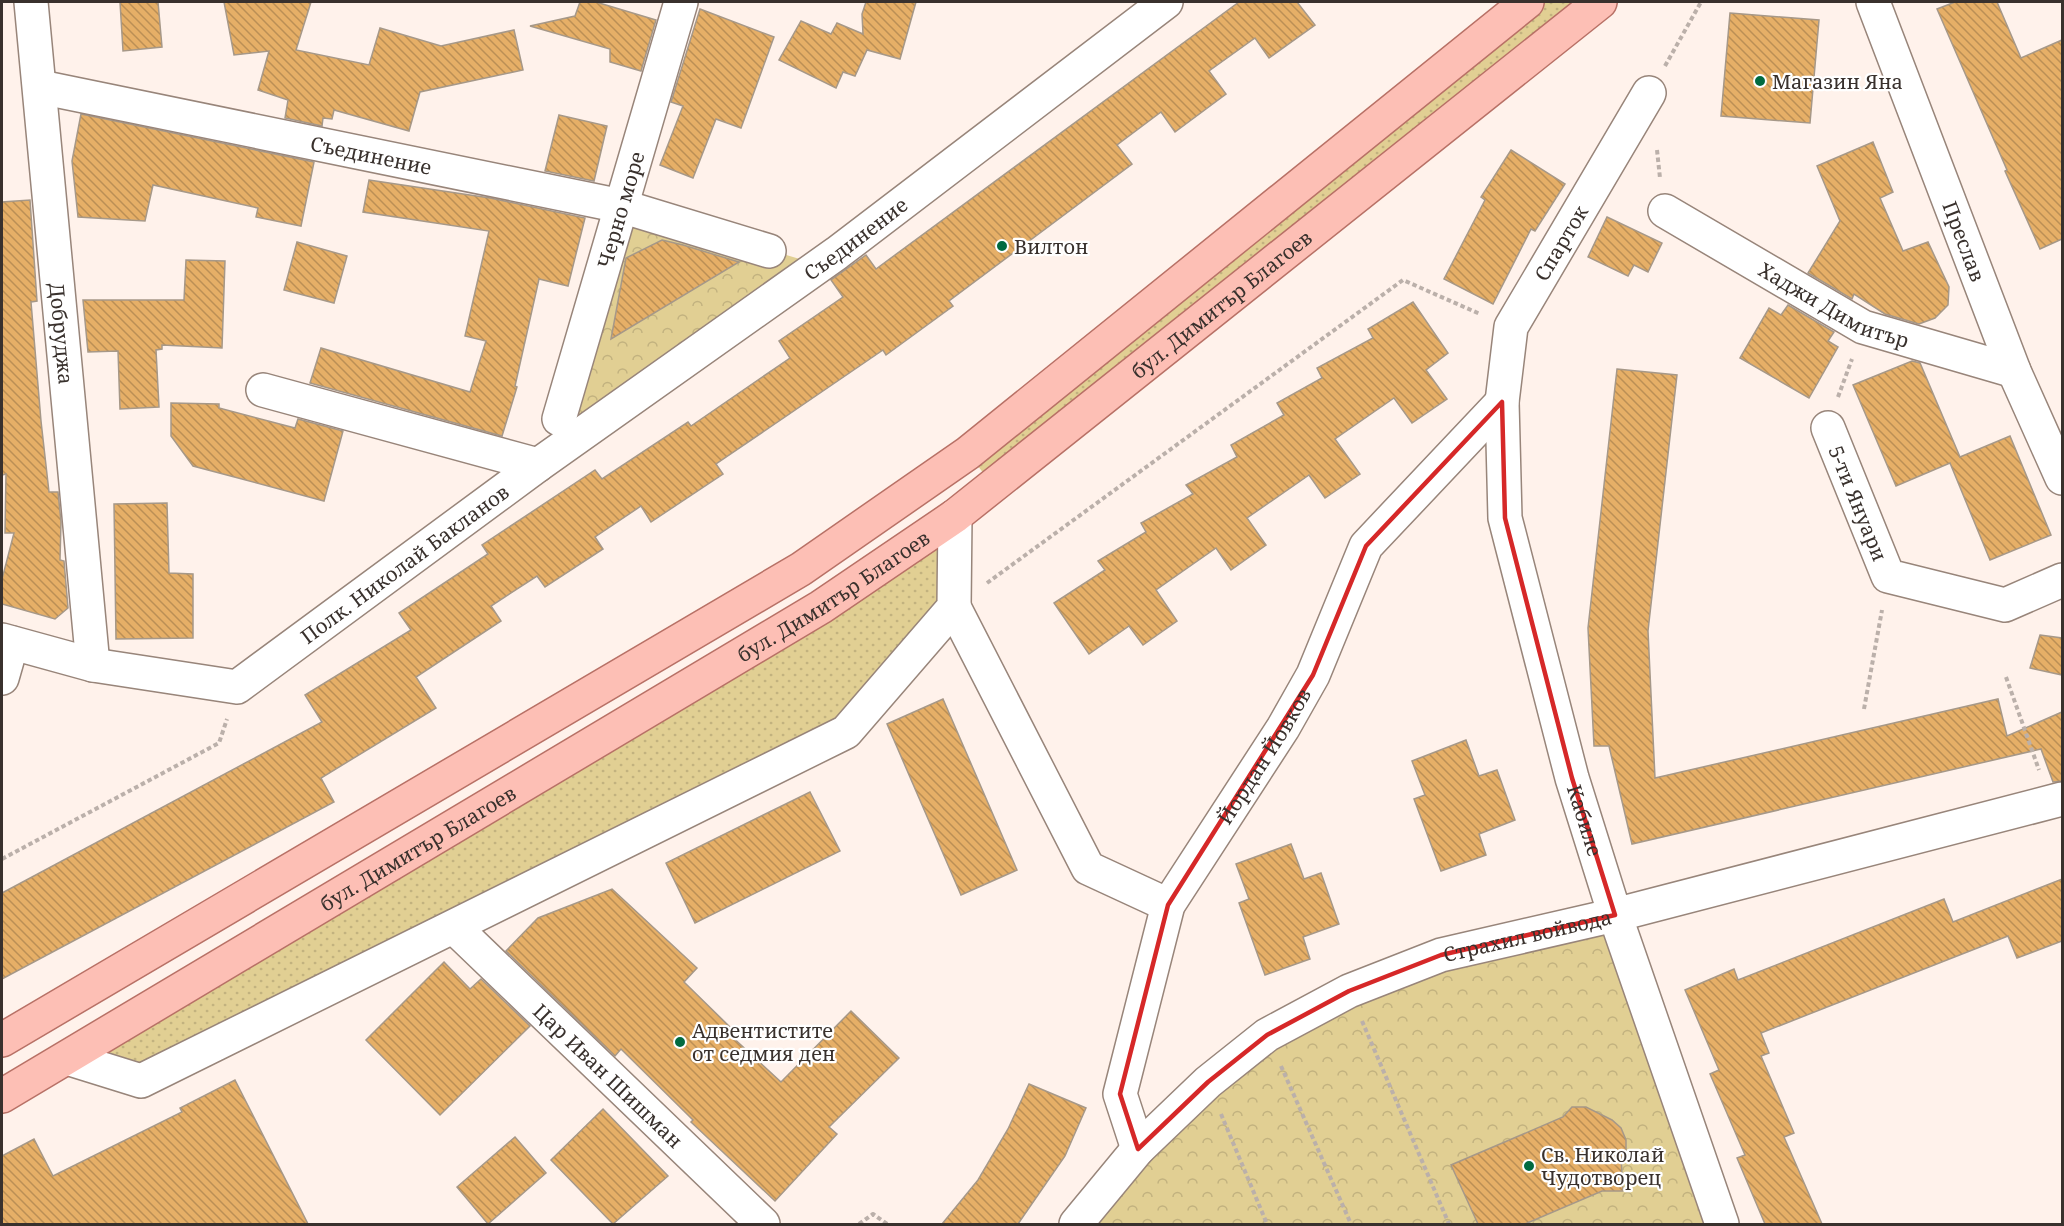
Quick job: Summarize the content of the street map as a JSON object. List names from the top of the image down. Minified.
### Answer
{"streets":{"main road":["бул. Димитър Благоев"],"street":["Съединение","Черно море","Преслав","Спарток","Хаджи Димитър","Добруджа","5-ти Януари","Полк. Николай Бакланов","Йордан Йовков","Кабиле","Страхил войвода","Цар Иван Шишман"]},"crossings":[["Съединение","Черно море"],["Съединение","Добруджа"],["Съединение","Полк. Николай Бакланов"],["Преслав","Хаджи Димитър"],["Спарток","Йордан Йовков"],["Спарток","Кабиле"],["Йордан Йовков","Кабиле"],["Йордан Йовков","Страхил войвода"],["Кабиле","Страхил войвода"]],"places":["Магазин Яна","Вилтон","Адвентистите от седмия ден","Св. Николай Чудотворец"]}
